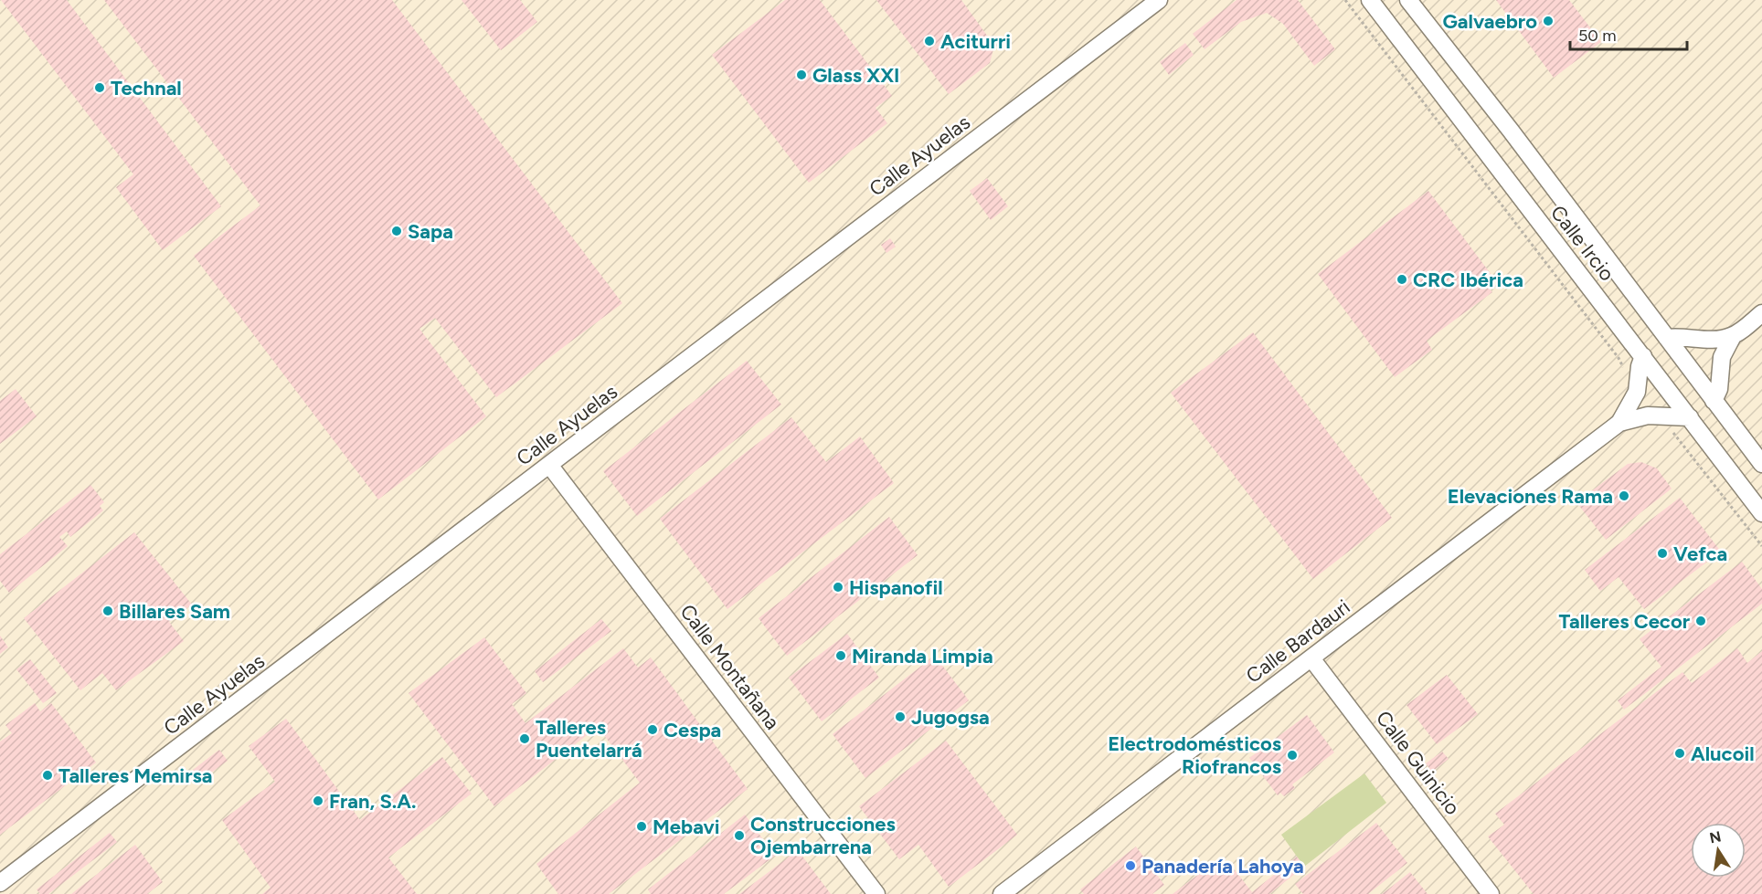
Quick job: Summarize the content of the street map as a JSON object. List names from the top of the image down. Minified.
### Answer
{"streets":{"street":["Calle Ayuelas","Calle Ircio","Calle Bardauri","Calle Montañana","Calle Guinicio"]},"crossings":[["Calle Ayuelas","Calle Montañana"],["Calle Ircio","Calle Bardauri"],["Calle Bardauri","Calle Guinicio"]],"places":["Galvaebro","Aciturri","Glass XXI","Technal","Sapa","CRC Ibérica","Elevaciones Rama","Vefca","Hispanofil","Billares Sam","Talleres Cecor","Miranda Limpia","Jugogsa","Cespa","Talleres Puentelarrá","Alucoil","Electrodomésticos Riofrancos","Talleres Memirsa","Fran, S.A.","Mebavi","Construcciones Ojembarrena","Panadería Lahoya"],"scale_bar":"50 m","north":"top"}
